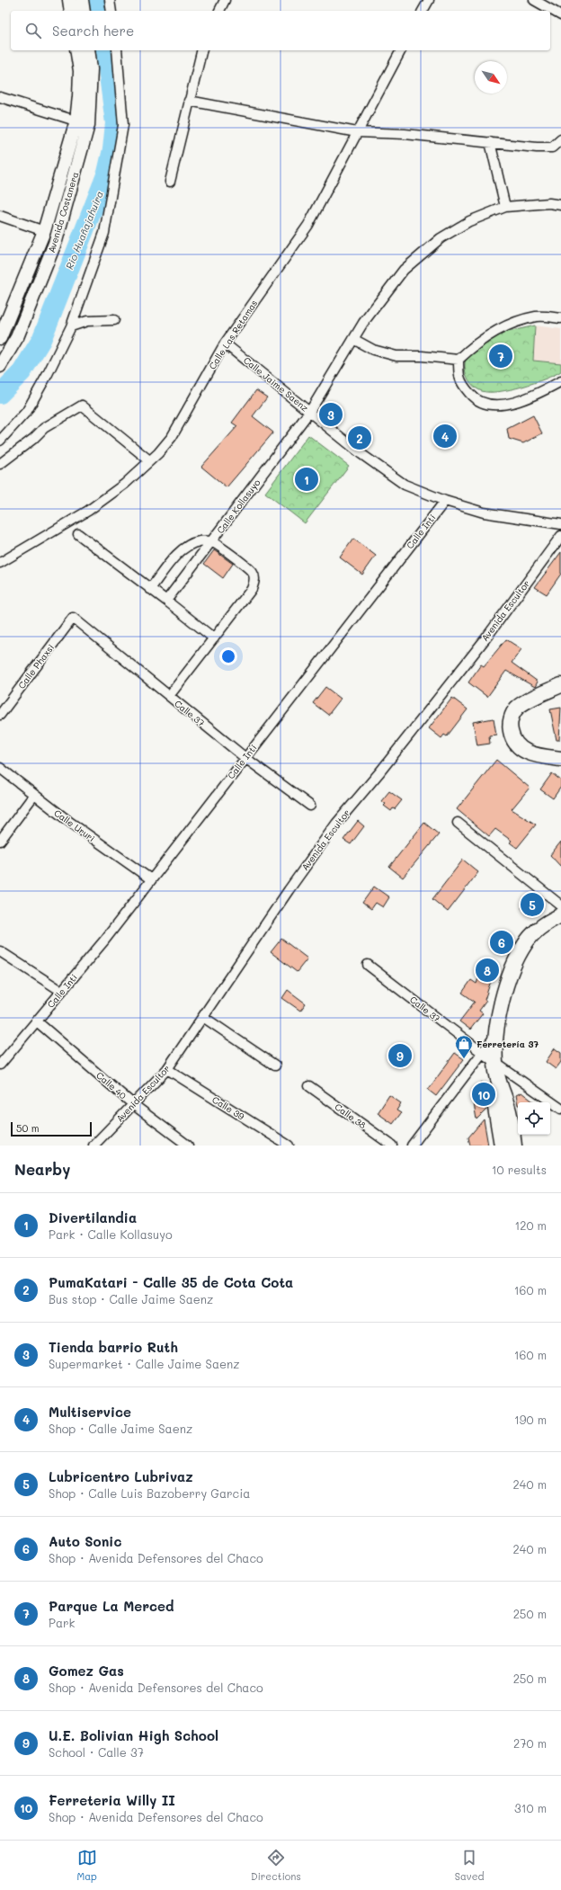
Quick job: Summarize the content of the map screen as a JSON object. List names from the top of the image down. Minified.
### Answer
{"streets":{"main road":["Avenida Costanera"],"street":["Calle Las Retamas","Calle Jaime Saenz","Calle Kollasuyo","Calle Inti","Avenida Escultor","Calle Phaxsi","Calle 37","Calle Ururi","Calle 40","Calle 39","Calle 38"]},"crossings":[["Calle Las Retamas","Calle Jaime Saenz"],["Calle Jaime Saenz","Calle Kollasuyo"],["Calle Jaime Saenz","Calle Inti"],["Calle Inti","Calle 37"],["Calle Inti","Calle Ururi"],["Calle Inti","Calle 40"],["Avenida Escultor","Calle 40"],["Avenida Escultor","Calle 39"],["Calle Phaxsi","Calle 37"]],"water":["Río Huañajahuira"],"places":{"shop":["Ferretería 37"]},"scale_bar":"50 m","north":"bottom right","page":{"search":"Search here","pins":["7","3","4","2","1","5","6","8","9","10"],"scale":"50 m","heading":["Nearby","10 results"],"list":[{"mark":"1","name":"Divertilandia","note":"Park · Calle Kollasuyo","value":"120 m"},{"mark":"2","name":"PumaKatari - Calle 35 de Cota Cota","note":"Bus stop · Calle Jaime Saenz","value":"160 m"},{"mark":"3","name":"Tienda barrio Ruth","note":"Supermarket · Calle Jaime Saenz","value":"160 m"},{"mark":"4","name":"Multiservice","note":"Shop · Calle Jaime Saenz","value":"190 m"},{"mark":"5","name":"Lubricentro Lubrivaz","note":"Shop · Calle Luis Bazoberry Garcia","value":"240 m"},{"mark":"6","name":"Auto Sonic","note":"Shop · Avenida Defensores del Chaco","value":"240 m"},{"mark":"7","name":"Parque La Merced","note":"Park","value":"250 m"},{"mark":"8","name":"Gomez Gas","note":"Shop · Avenida Defensores del Chaco","value":"250 m"},{"mark":"9","name":"U.E. Bolivian High School","note":"School · Calle 37","value":"270 m"},{"mark":"10","name":"Ferreteria Willy II","note":"Shop · Avenida Defensores del Chaco","value":"310 m"}],"nav":["Map","Directions","Saved"]}}
